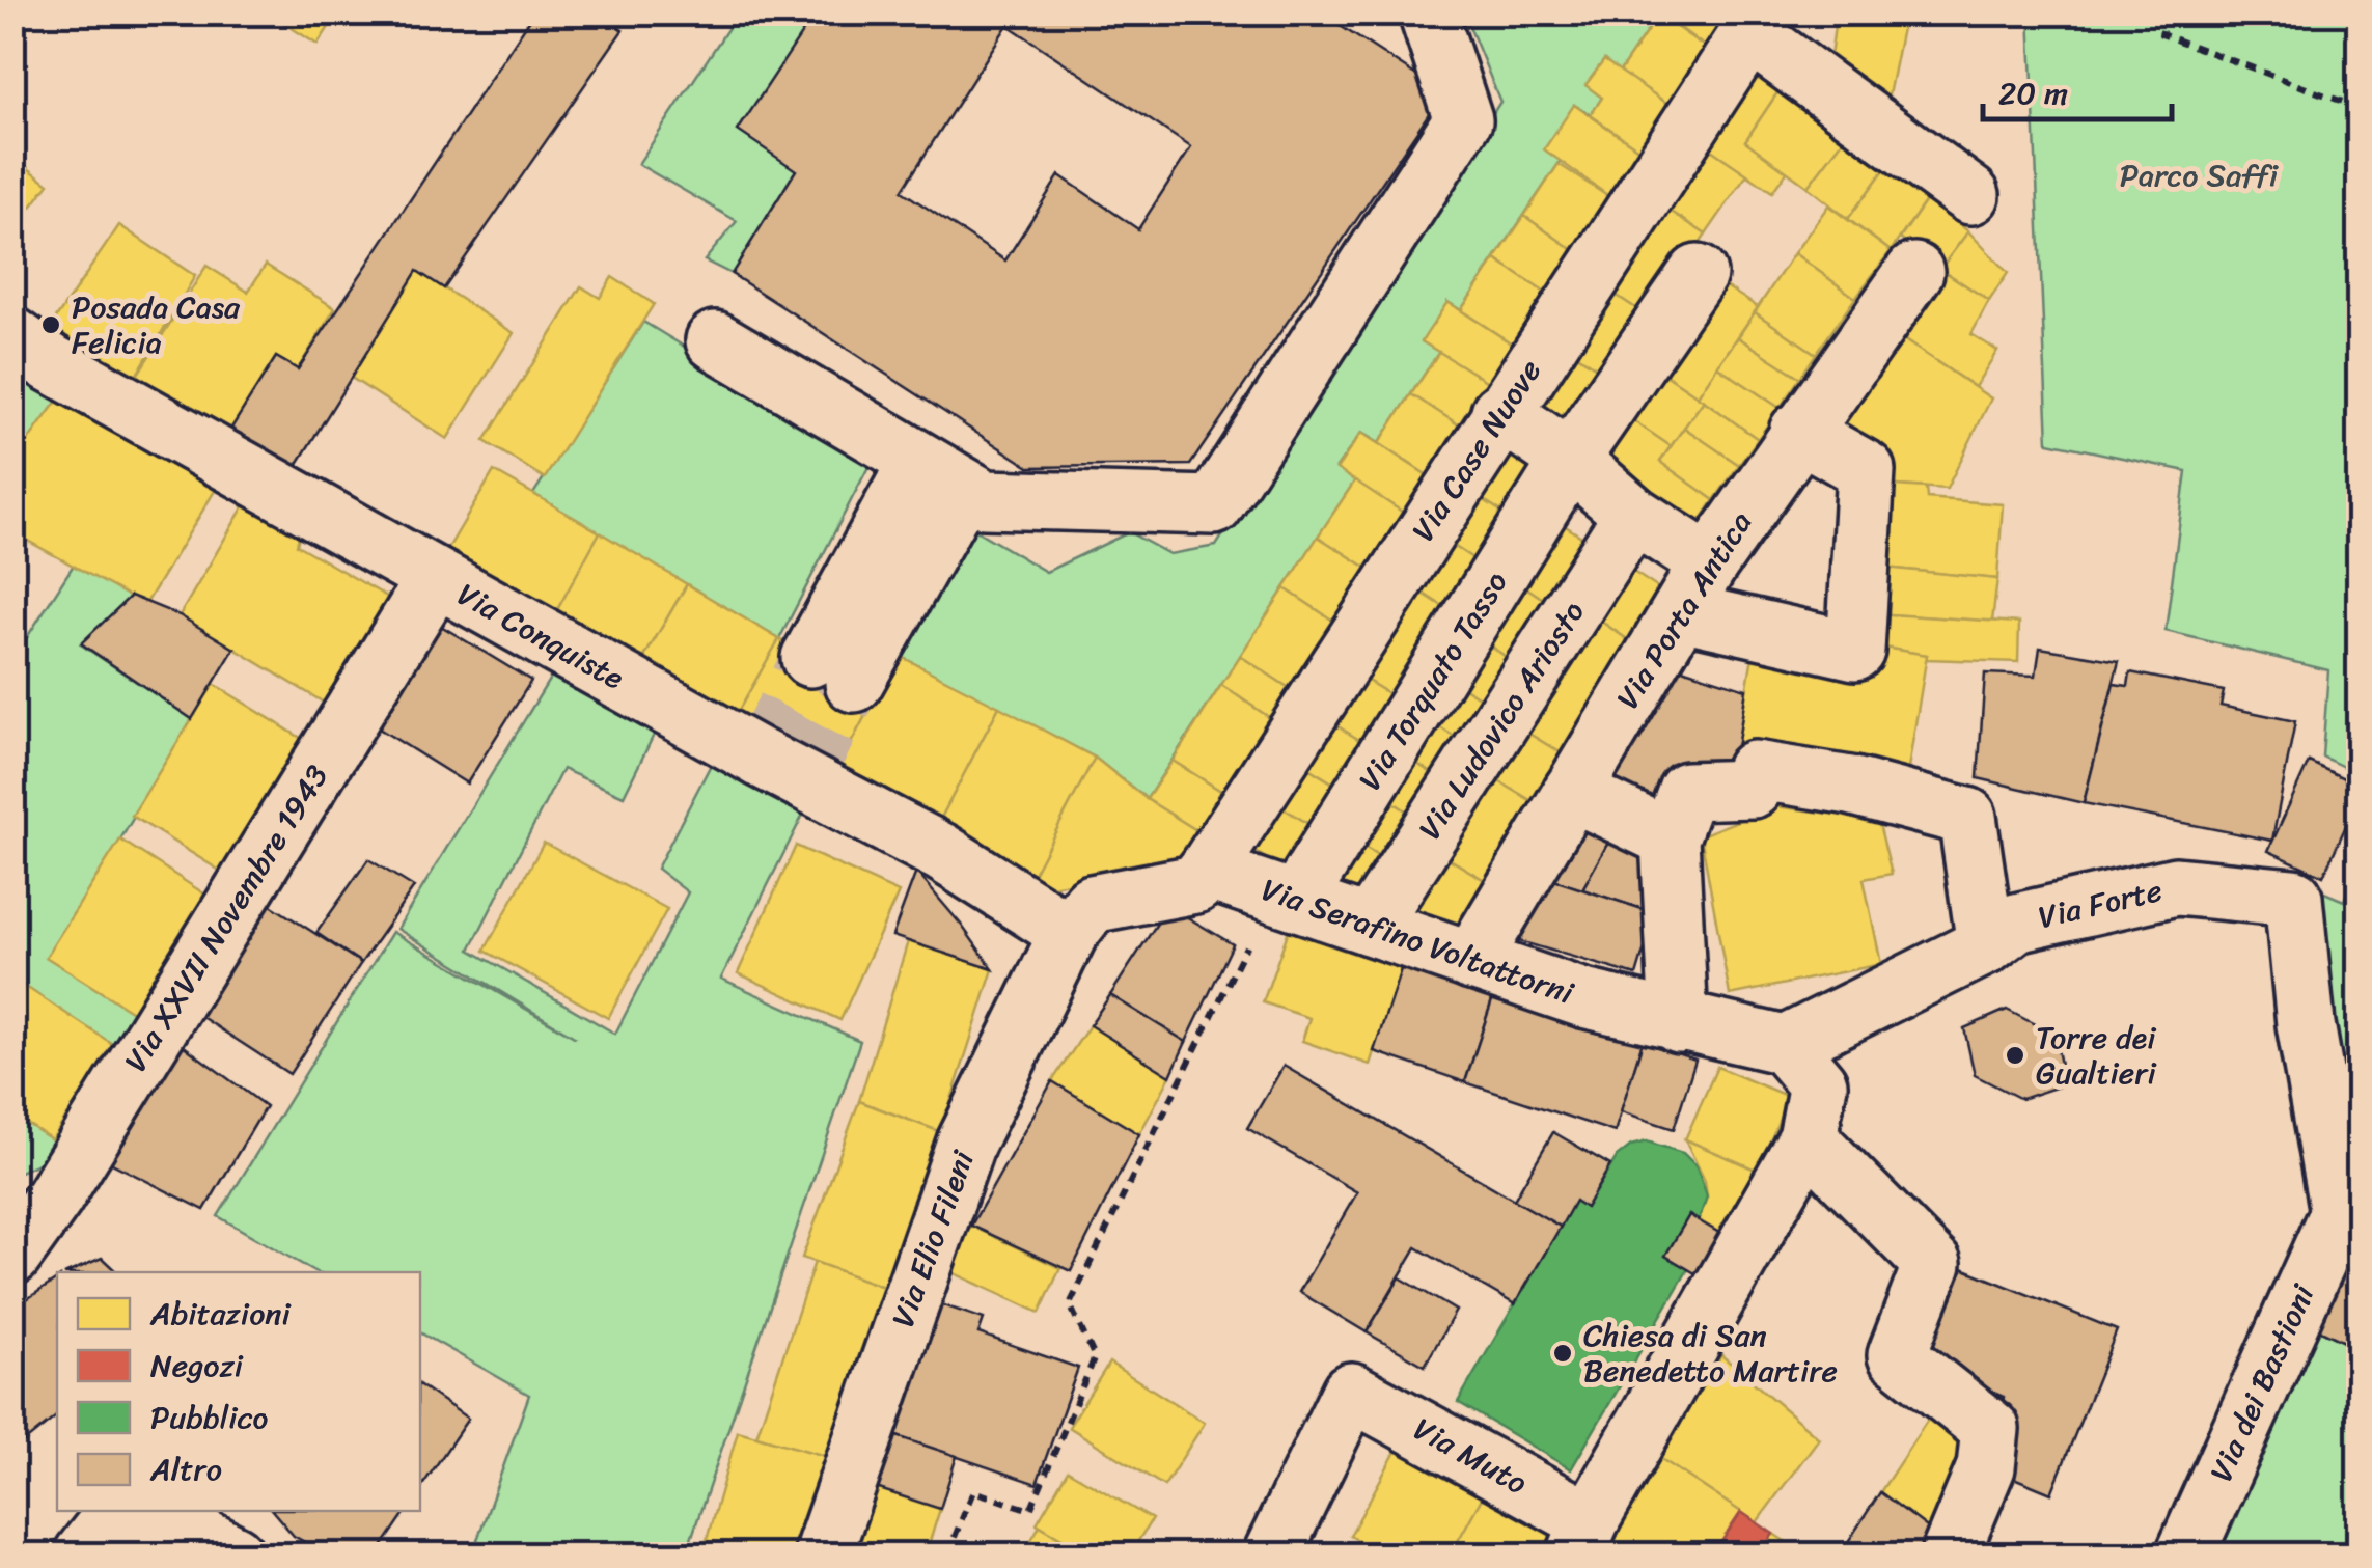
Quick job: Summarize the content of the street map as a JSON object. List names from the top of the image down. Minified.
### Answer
{"streets":{"street":["Via Case Nuove","Via Porta Antica","Via Conquiste","Via Torquato Tasso","Via Ludovico Ariosto","Via Forte","Via XXVII Novembre 1943","Via Serafino Voltattorni","Via Elio Fileni","Via dei Bastioni","Via Muto"]},"crossings":[["Via Case Nuove","Via Serafino Voltattorni"],["Via Porta Antica","Via Serafino Voltattorni"],["Via Conquiste","Via XXVII Novembre 1943"],["Via Conquiste","Via Elio Fileni"],["Via Torquato Tasso","Via Serafino Voltattorni"],["Via Ludovico Ariosto","Via Serafino Voltattorni"],["Via Forte","Via Serafino Voltattorni"],["Via Forte","Via dei Bastioni"]],"parks":["Parco Saffi"],"places":["Posada Casa Felicia","Torre dei Gualtieri","Chiesa di San Benedetto Martire"],"legend":["Abitazioni","Negozi","Pubblico","Altro"],"scale_bar":"20 m"}
